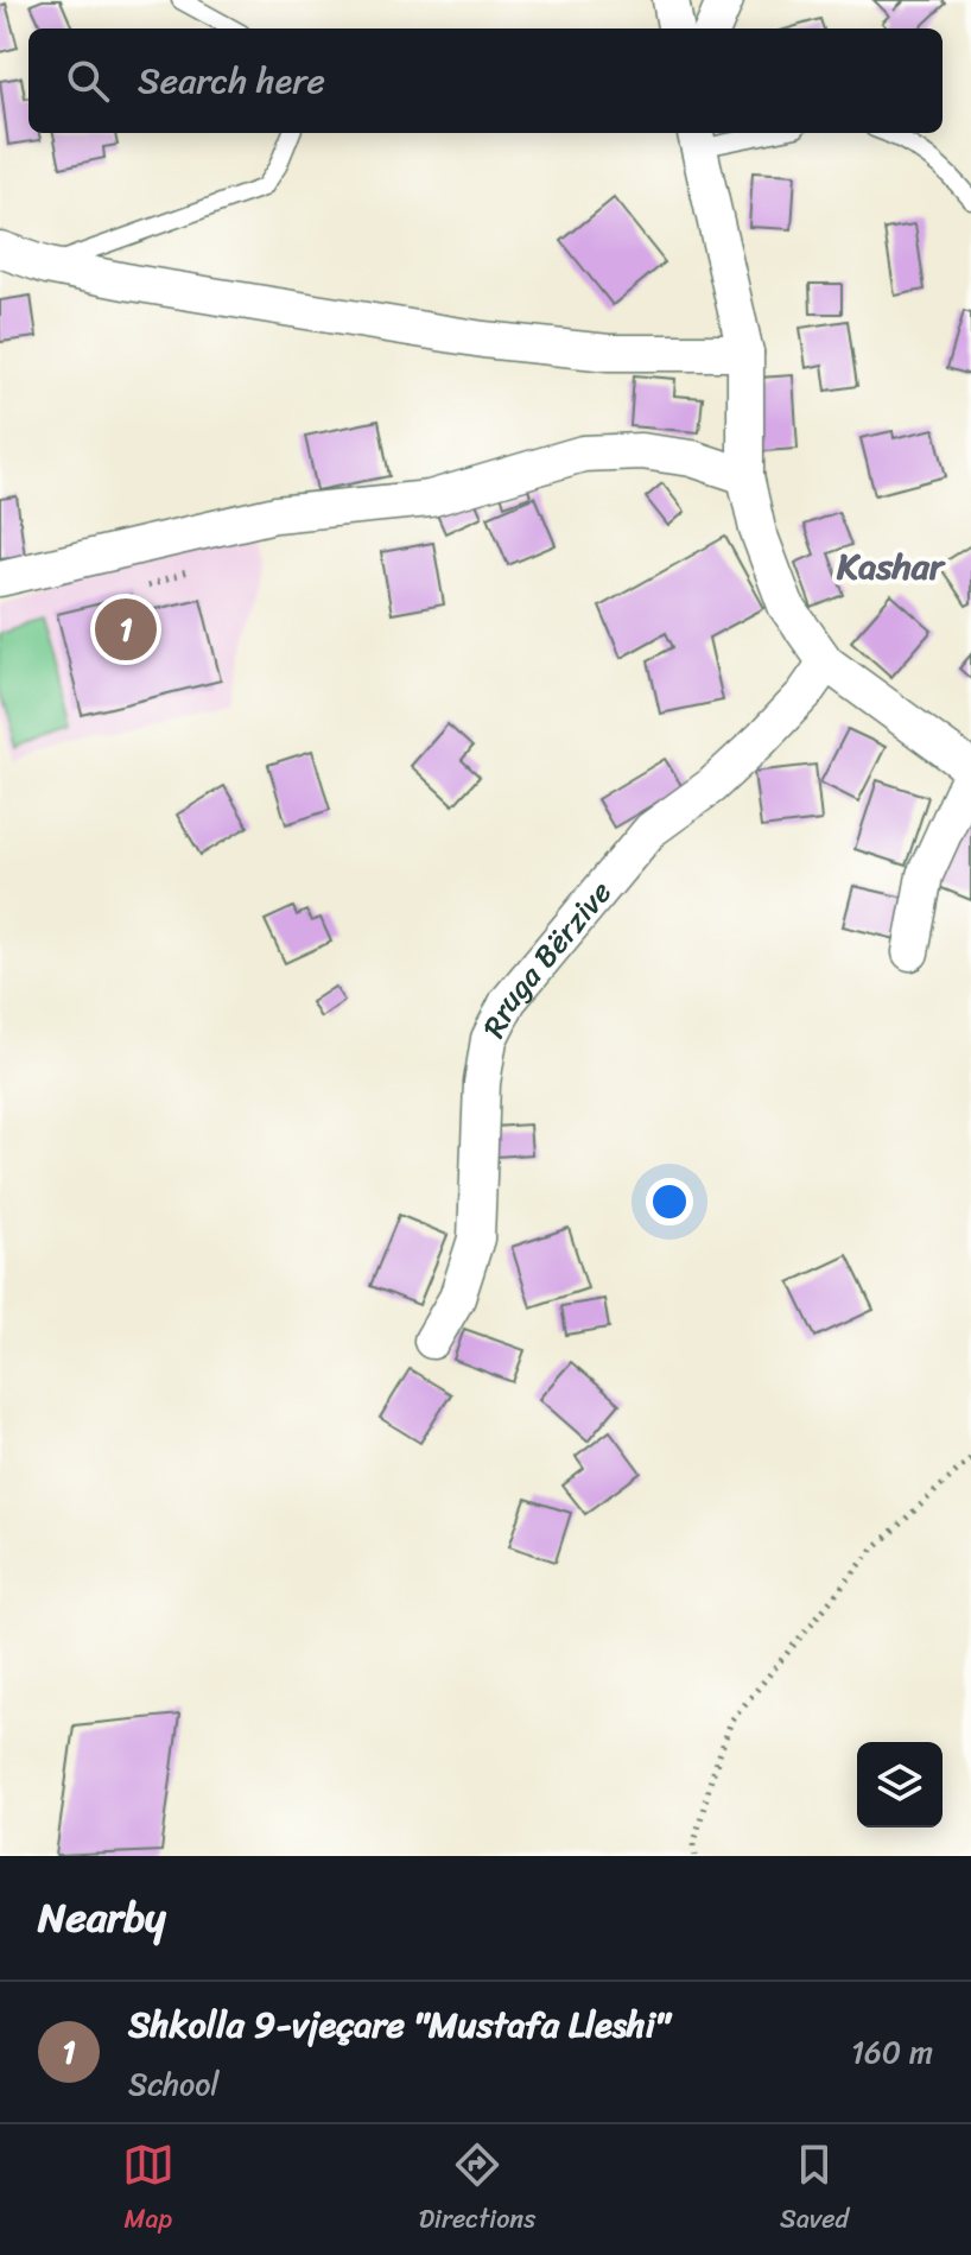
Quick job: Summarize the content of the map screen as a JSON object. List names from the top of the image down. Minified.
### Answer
{"streets":{"street":["Rruga Bërzive"]},"districts":["Kashar"],"page":{"search":"Search here","pins":"1","heading":"Nearby","list":[{"mark":"1","name":"Shkolla 9-vjeçare \"Mustafa Lleshi\"","note":"School","value":"160 m"}],"nav":["Map","Directions","Saved"]}}
